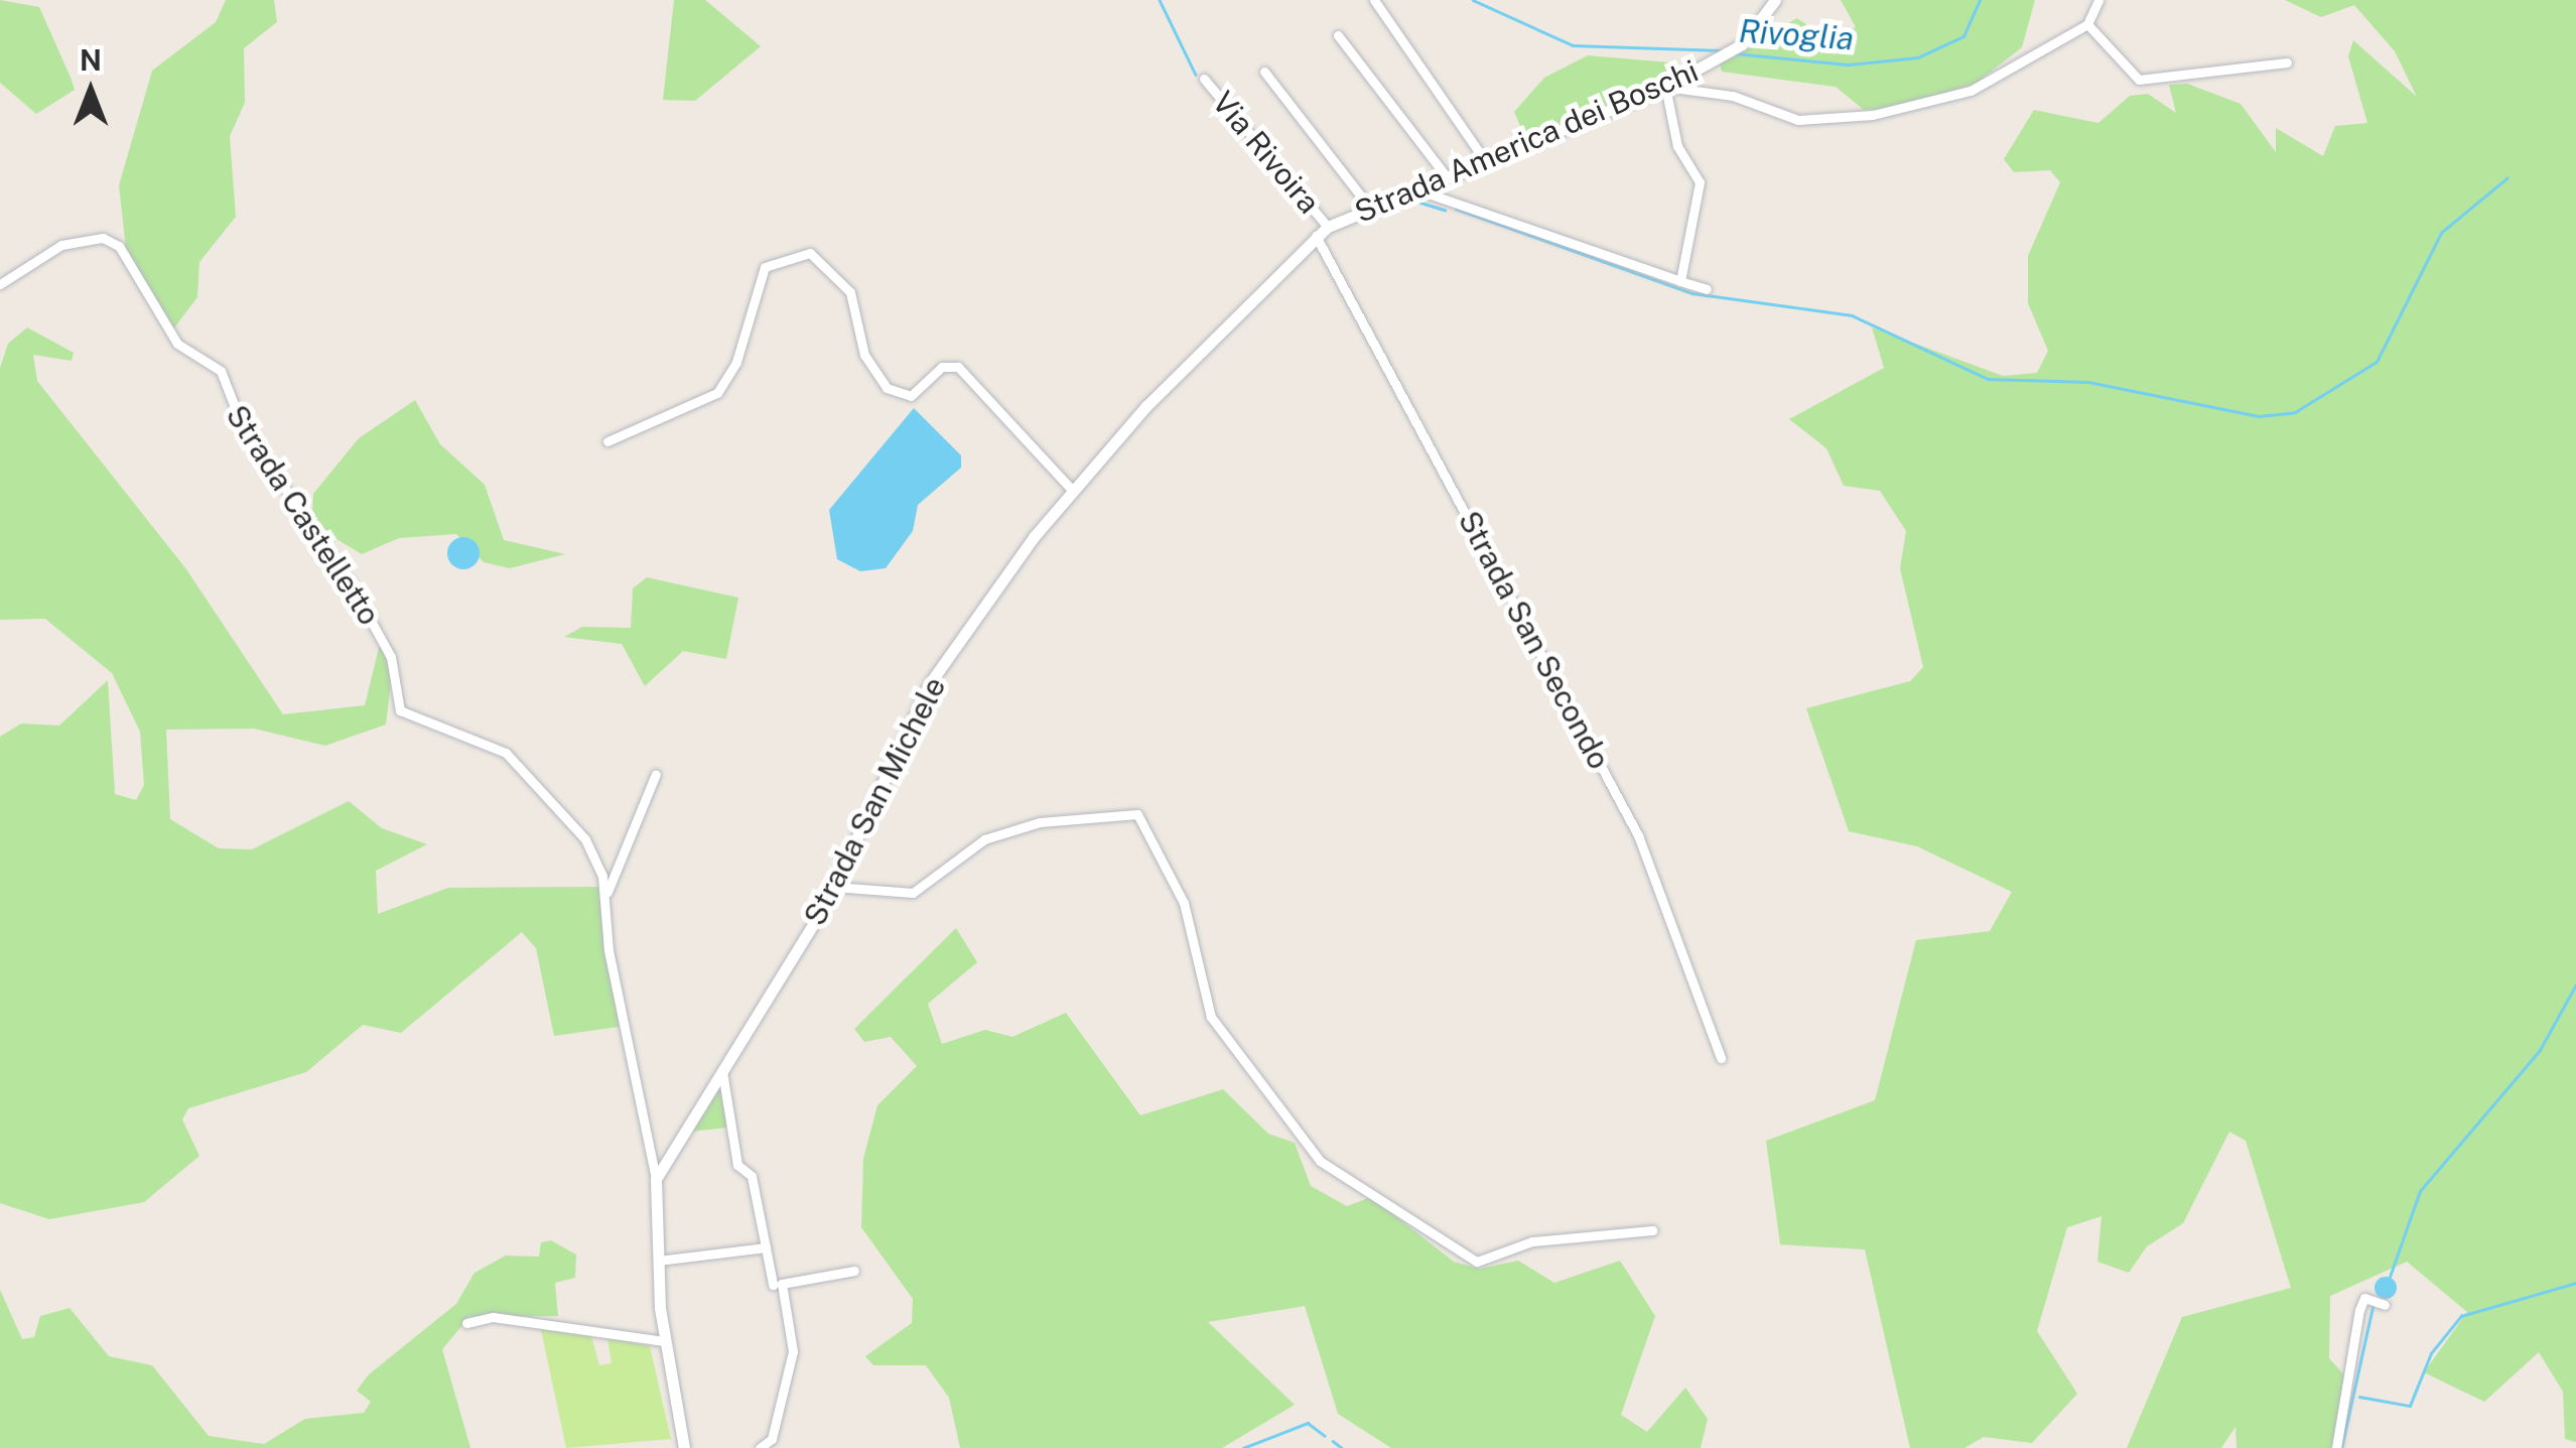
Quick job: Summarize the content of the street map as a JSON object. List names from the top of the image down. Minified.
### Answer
{"streets":{"street":["Strada America dei Boschi","Via Rivoira","Strada Castelletto","Strada San Secondo","Strada San Michele"]},"crossings":[["Strada America dei Boschi","Via Rivoira"],["Strada America dei Boschi","Strada San Secondo"],["Strada America dei Boschi","Strada San Michele"],["Strada Castelletto","Strada San Michele"],["Strada San Secondo","Strada San Michele"]],"water":["Rivoglia"],"north":"top"}
